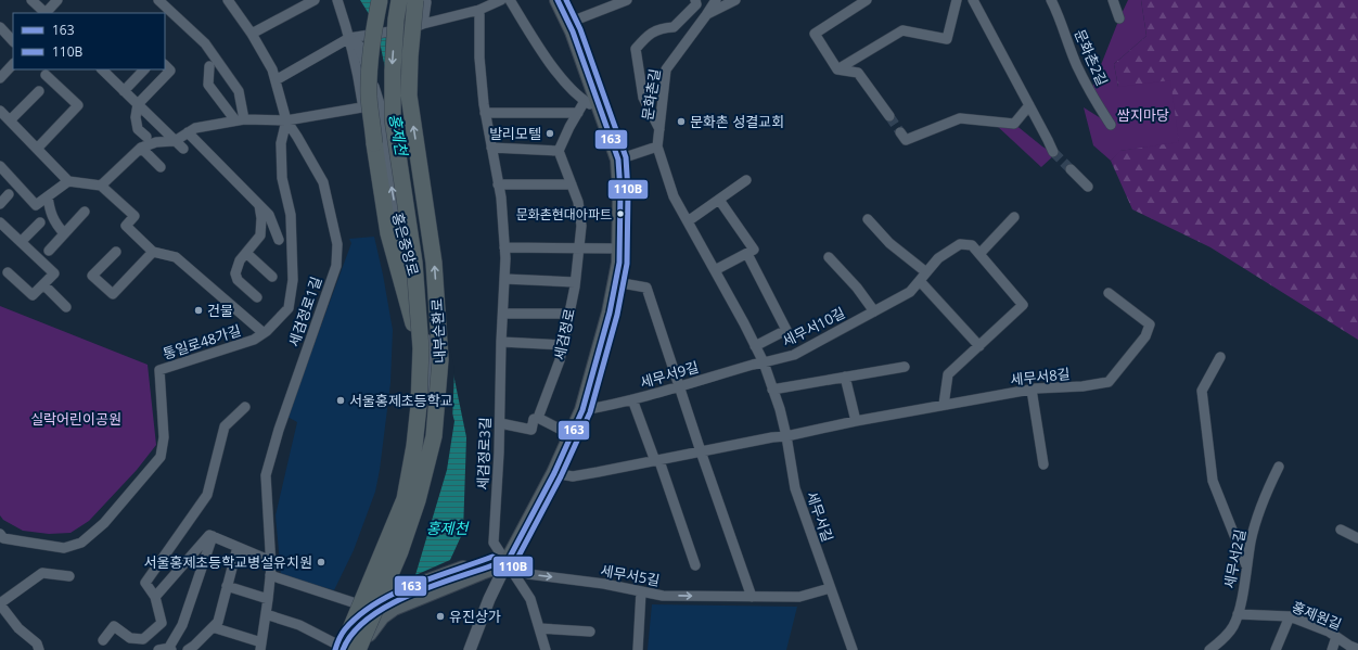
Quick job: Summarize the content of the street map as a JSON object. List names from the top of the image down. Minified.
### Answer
{"streets":{"highway":["내부순환로"],"street":["문화촌2길","문화촌길","홍은중앙로","세검정로1길","세무서10길","세검정로","통일로48가길","세무서9길","세무서8길","세검정로3길","세무서길","세무서2길","세무서5길","홍제원길"]},"crossings":[["문화촌길","세무서길"],["세검정로1길","통일로48가길"],["세무서10길","세무서9길"],["세무서10길","세무서8길"],["세무서10길","세무서길"],["세검정로","세검정로3길"],["세무서9길","세무서길"],["세무서8길","세무서길"],["세검정로3길","세무서5길"],["세무서길","세무서5길"],["세무서2길","홍제원길"]],"one_way":["세무서5길"],"water":["홍제천"],"parks":["쌈지마당","실락어린이공원"],"places":["문화촌 성결교회","발리모텔","문화촌현대아파트","건물","서울홍제초등학교","서울홍제초등학교병설유치원","유진상가"],"lines":["transit line 163","transit line 110B"],"legend":["163","110B"]}
